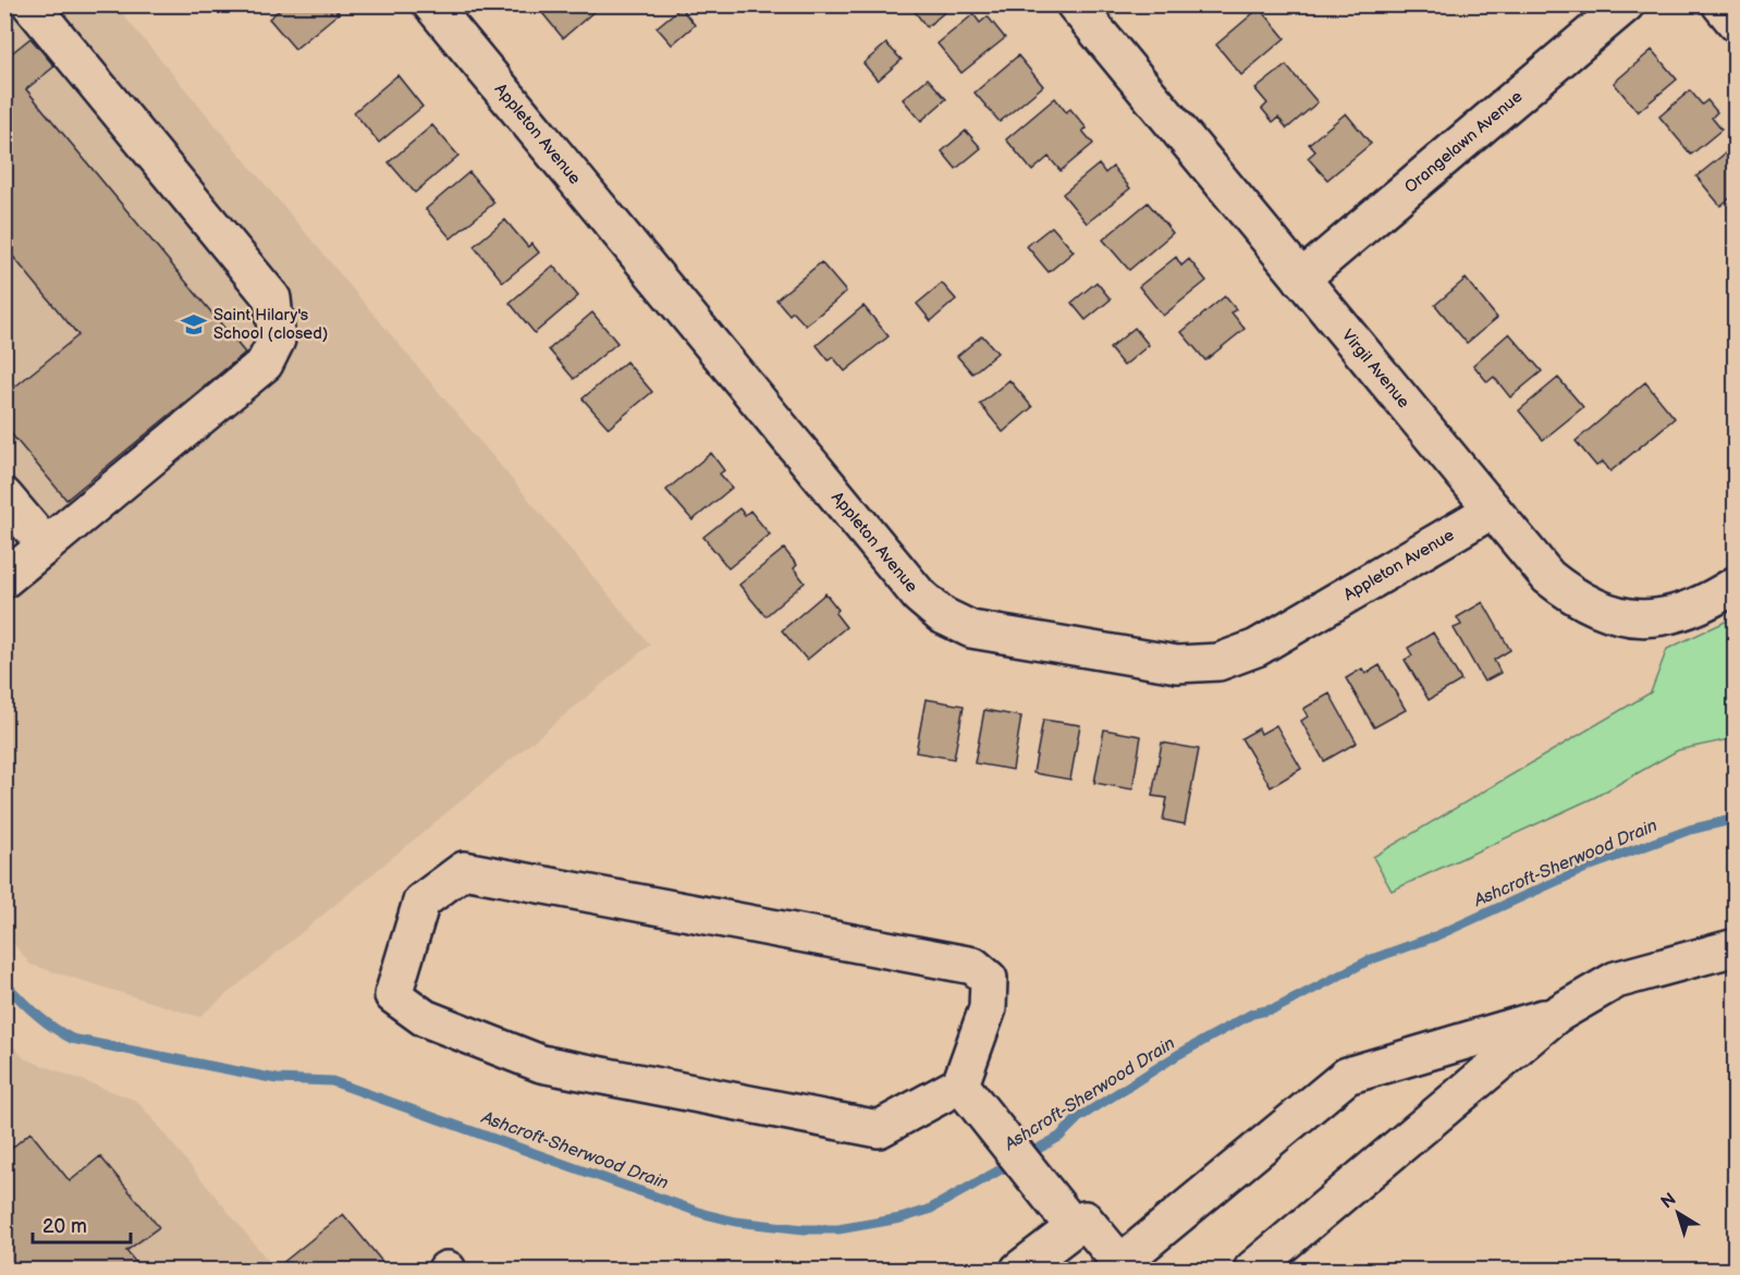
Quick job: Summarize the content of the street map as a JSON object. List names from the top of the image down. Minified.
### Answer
{"streets":{"street":["Appleton Avenue","Orangelawn Avenue","Virgil Avenue"]},"crossings":[["Appleton Avenue","Virgil Avenue"],["Orangelawn Avenue","Virgil Avenue"]],"water":["Ashcroft-Sherwood Drain"],"places":{"school or university":["Saint Hilary's School (closed)"]},"scale_bar":"20 m","north":"top left"}
